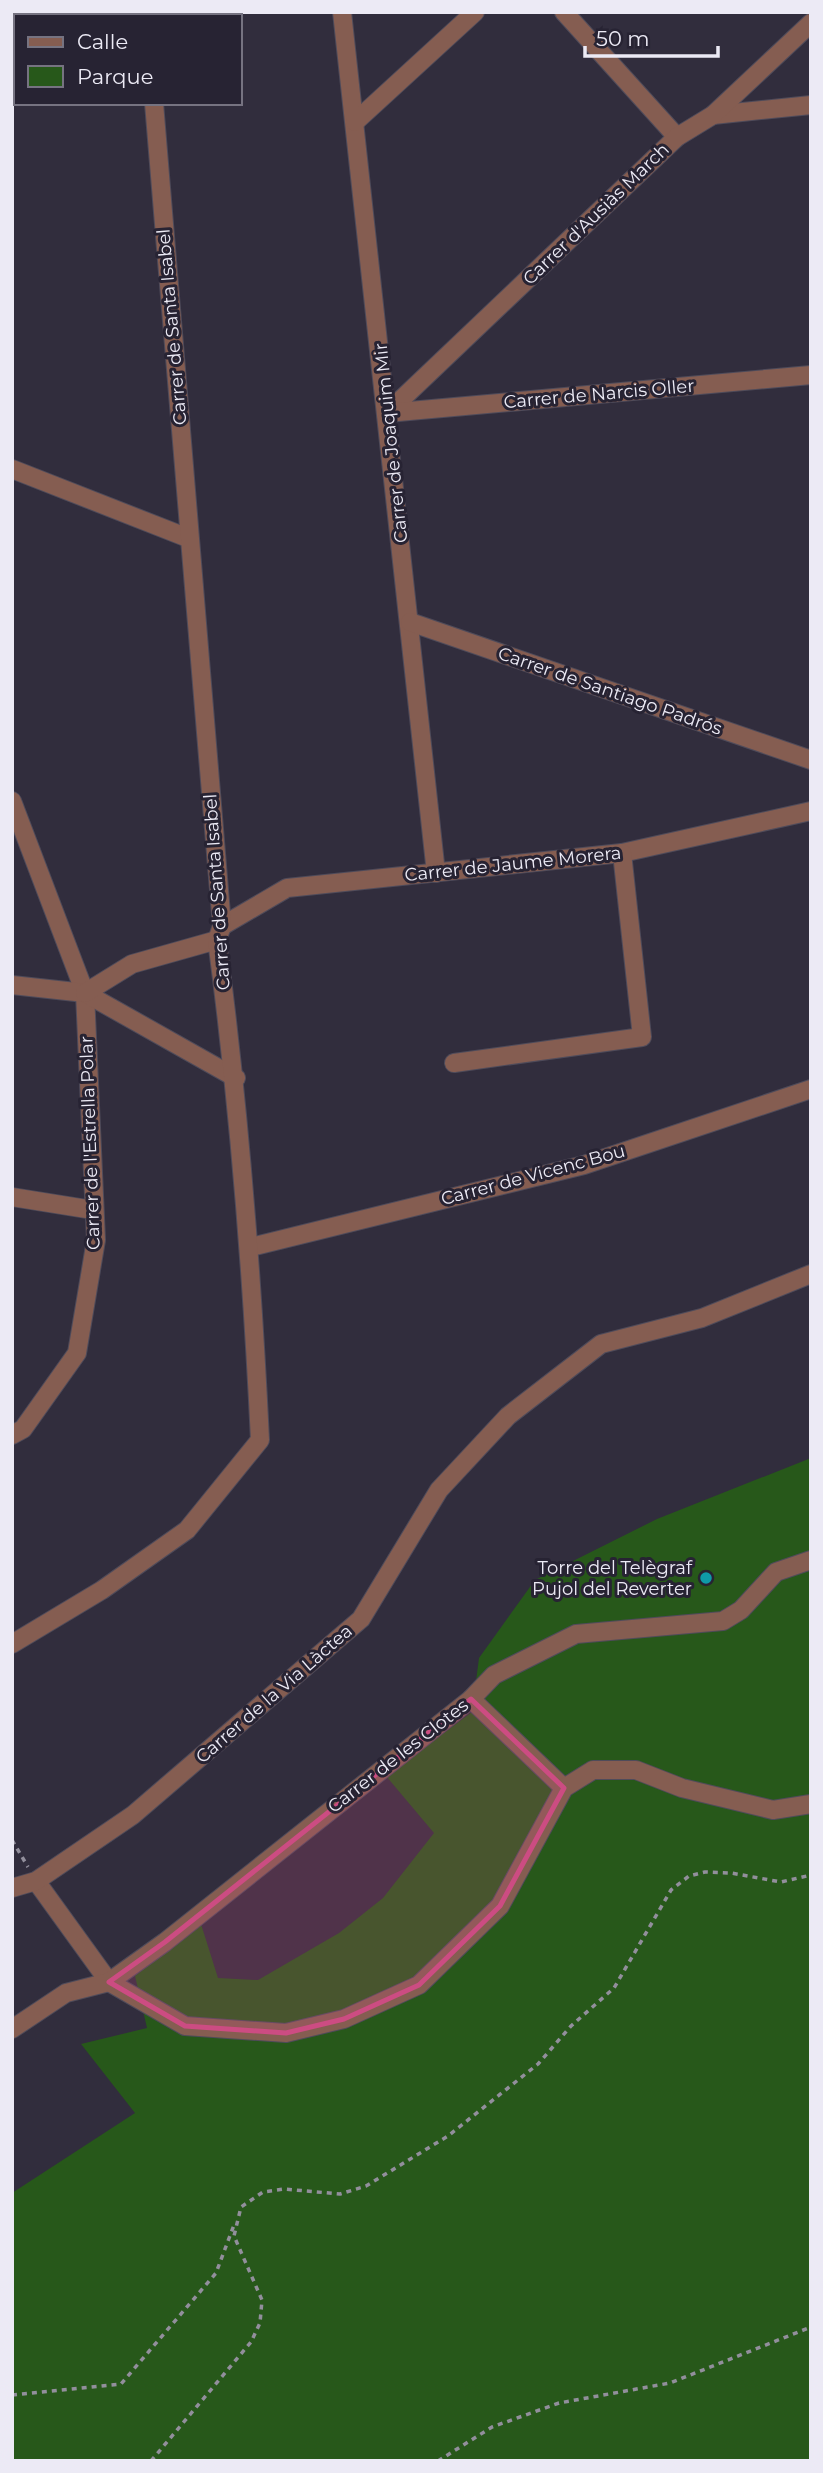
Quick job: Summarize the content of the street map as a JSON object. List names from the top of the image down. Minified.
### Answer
{"streets":{"street":["Carrer d'Ausiàs March","Carrer de Santa Isabel","Carrer de Narcis Oller","Carrer de Joaquim Mir","Carrer de Santiago Padrós","Carrer de Jaume Morera","Carrer de l'Estrella Polar","Carrer de Vicenc Bou","Carrer de la Via Làctea","Carrer de les Clotes"]},"crossings":[["Carrer d'Ausiàs March","Carrer de Narcis Oller"],["Carrer d'Ausiàs March","Carrer de Joaquim Mir"],["Carrer de Santa Isabel","Carrer de Jaume Morera"],["Carrer de Santa Isabel","Carrer de Vicenc Bou"],["Carrer de Narcis Oller","Carrer de Joaquim Mir"],["Carrer de Joaquim Mir","Carrer de Santiago Padrós"],["Carrer de Joaquim Mir","Carrer de Jaume Morera"],["Carrer de Jaume Morera","Carrer de l'Estrella Polar"]],"places":["Torre del Telègraf Pujol del Reverter"],"legend":["Calle","Parque"],"scale_bar":"50 m"}
